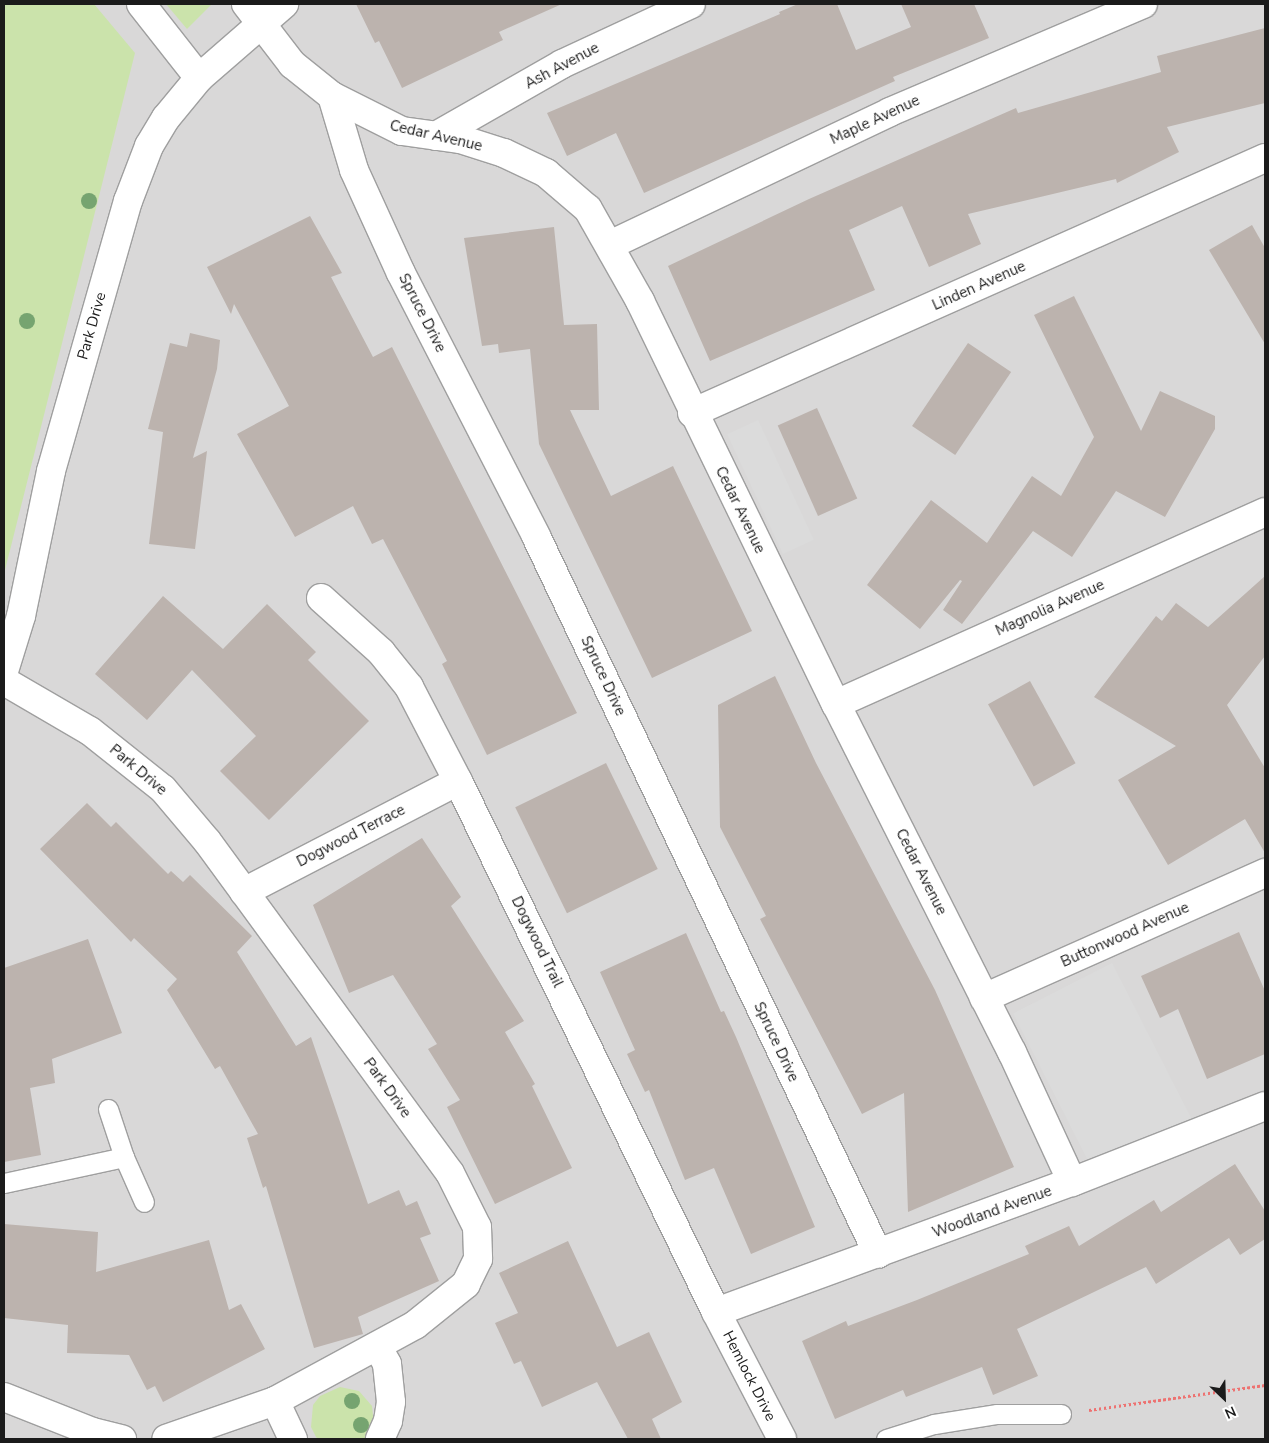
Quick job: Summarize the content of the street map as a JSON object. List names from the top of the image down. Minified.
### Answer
{"streets":{"street":["Ash Avenue","Maple Avenue","Cedar Avenue","Linden Avenue","Spruce Drive","Park Drive","Magnolia Avenue","Dogwood Terrace","Buttonwood Avenue","Dogwood Trail","Woodland Avenue","Hemlock Drive"]},"crossings":[["Ash Avenue","Cedar Avenue"],["Maple Avenue","Cedar Avenue"],["Cedar Avenue","Linden Avenue"],["Cedar Avenue","Spruce Drive"],["Cedar Avenue","Park Drive"],["Cedar Avenue","Magnolia Avenue"],["Cedar Avenue","Buttonwood Avenue"],["Cedar Avenue","Woodland Avenue"],["Spruce Drive","Woodland Avenue"],["Park Drive","Dogwood Terrace"],["Dogwood Terrace","Dogwood Trail"],["Dogwood Trail","Woodland Avenue"],["Dogwood Trail","Hemlock Drive"],["Woodland Avenue","Hemlock Drive"]],"north":"bottom right"}
